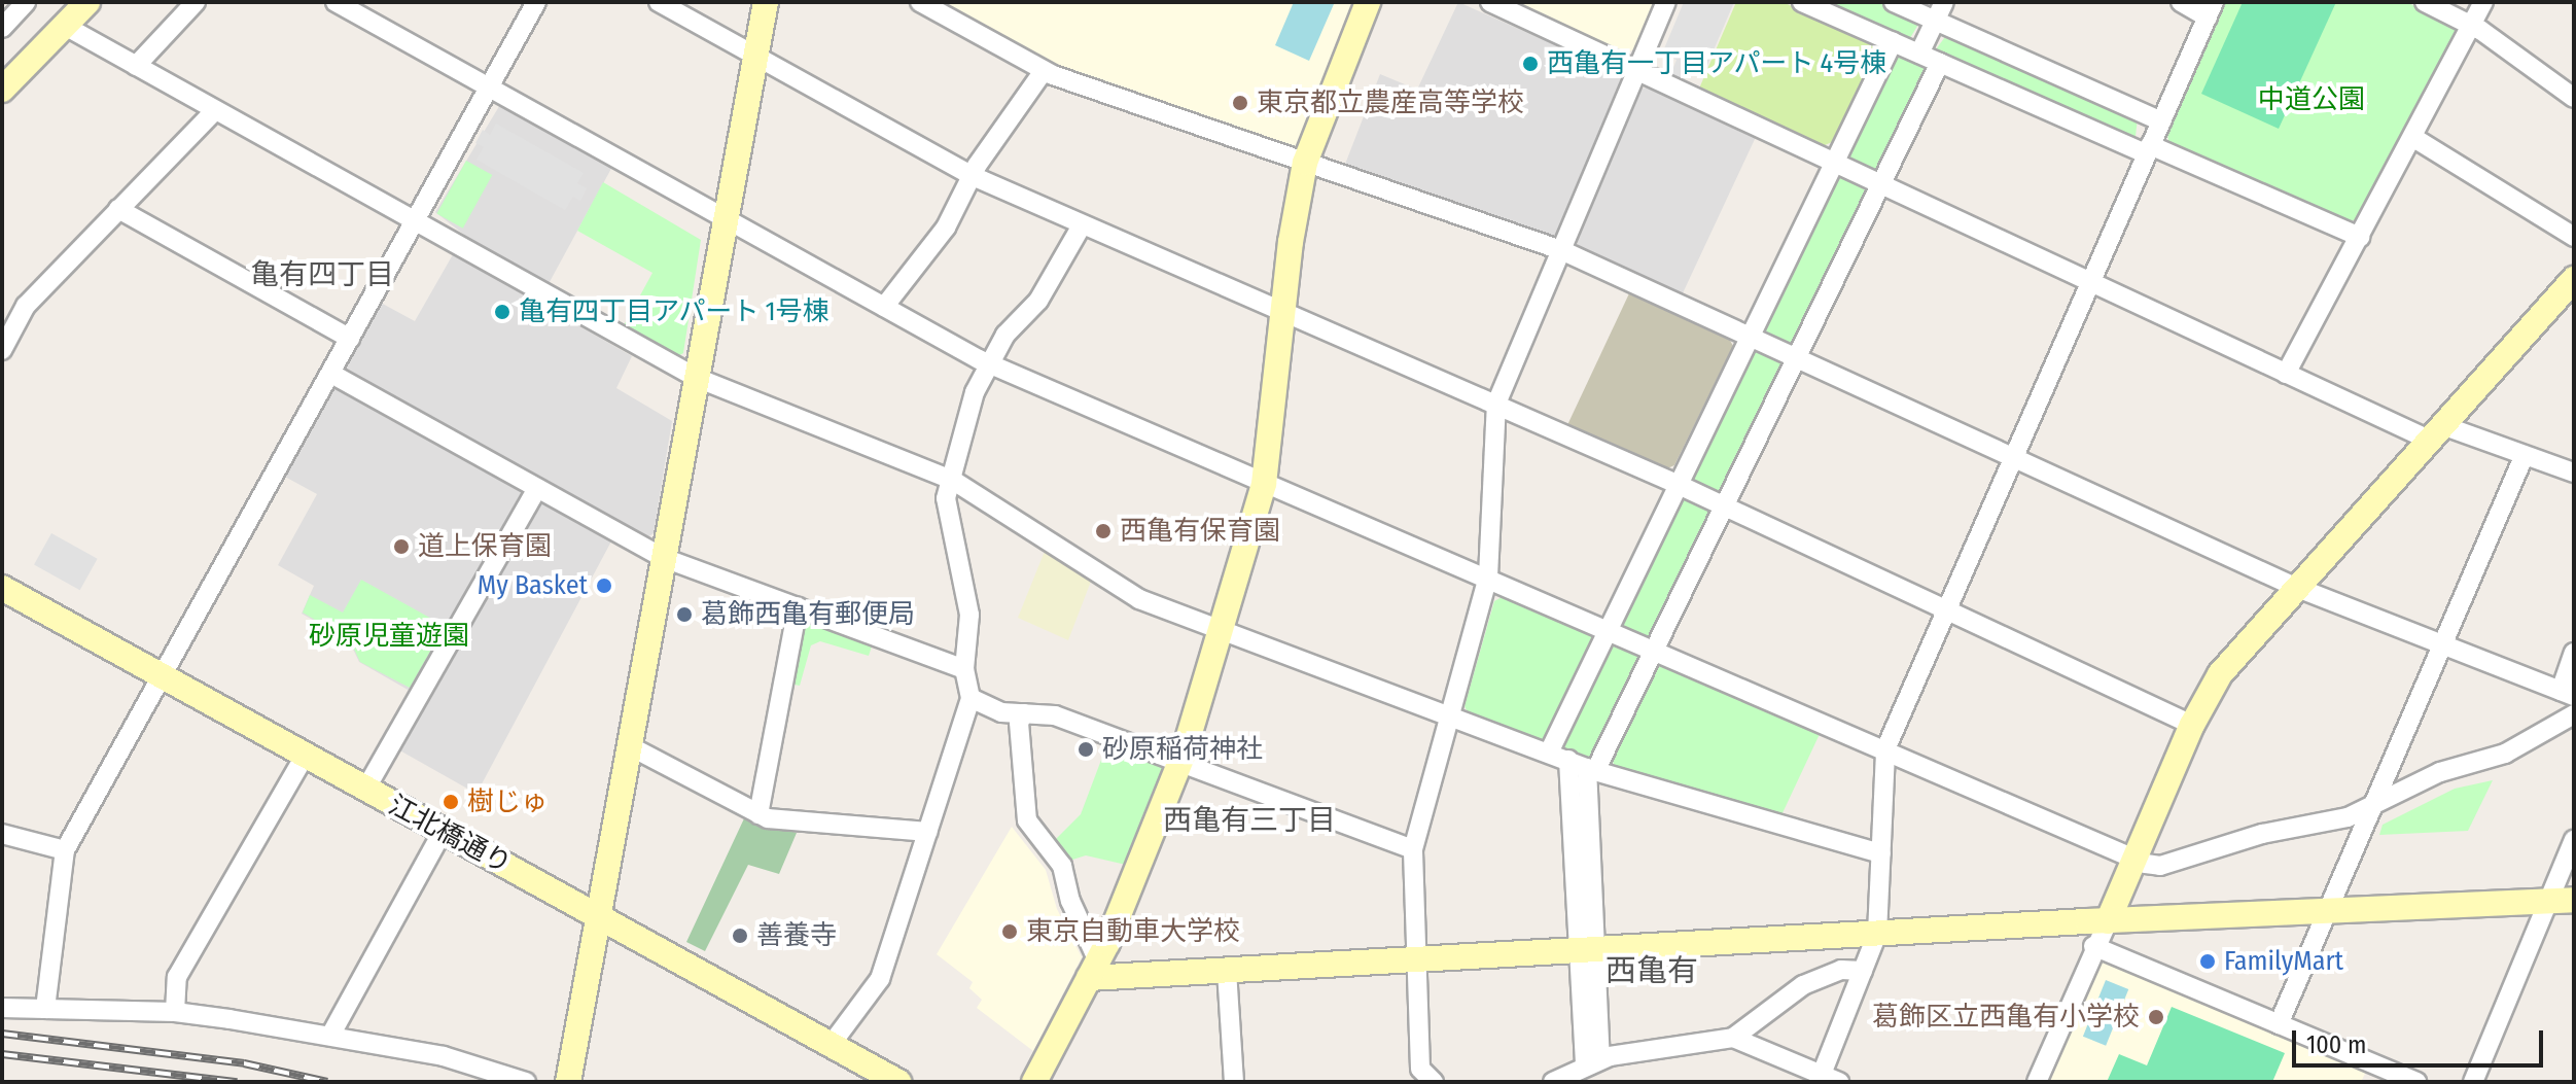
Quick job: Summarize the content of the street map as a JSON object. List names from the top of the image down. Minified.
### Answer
{"streets":{"street":["江北橋通り"]},"districts":["亀有四丁目","西亀有三丁目","西亀有"],"parks":["中道公園","砂原児童遊園"],"places":["西亀有一丁目アパート 4号棟","東京都立農産高等学校","亀有四丁目アパート 1号棟","西亀有保育園","道上保育園","My Basket","葛飾西亀有郵便局","砂原稲荷神社","樹じゅ","東京自動車大学校","善養寺","FamilyMart","葛飾区立西亀有小学校"],"scale_bar":"100 m"}
